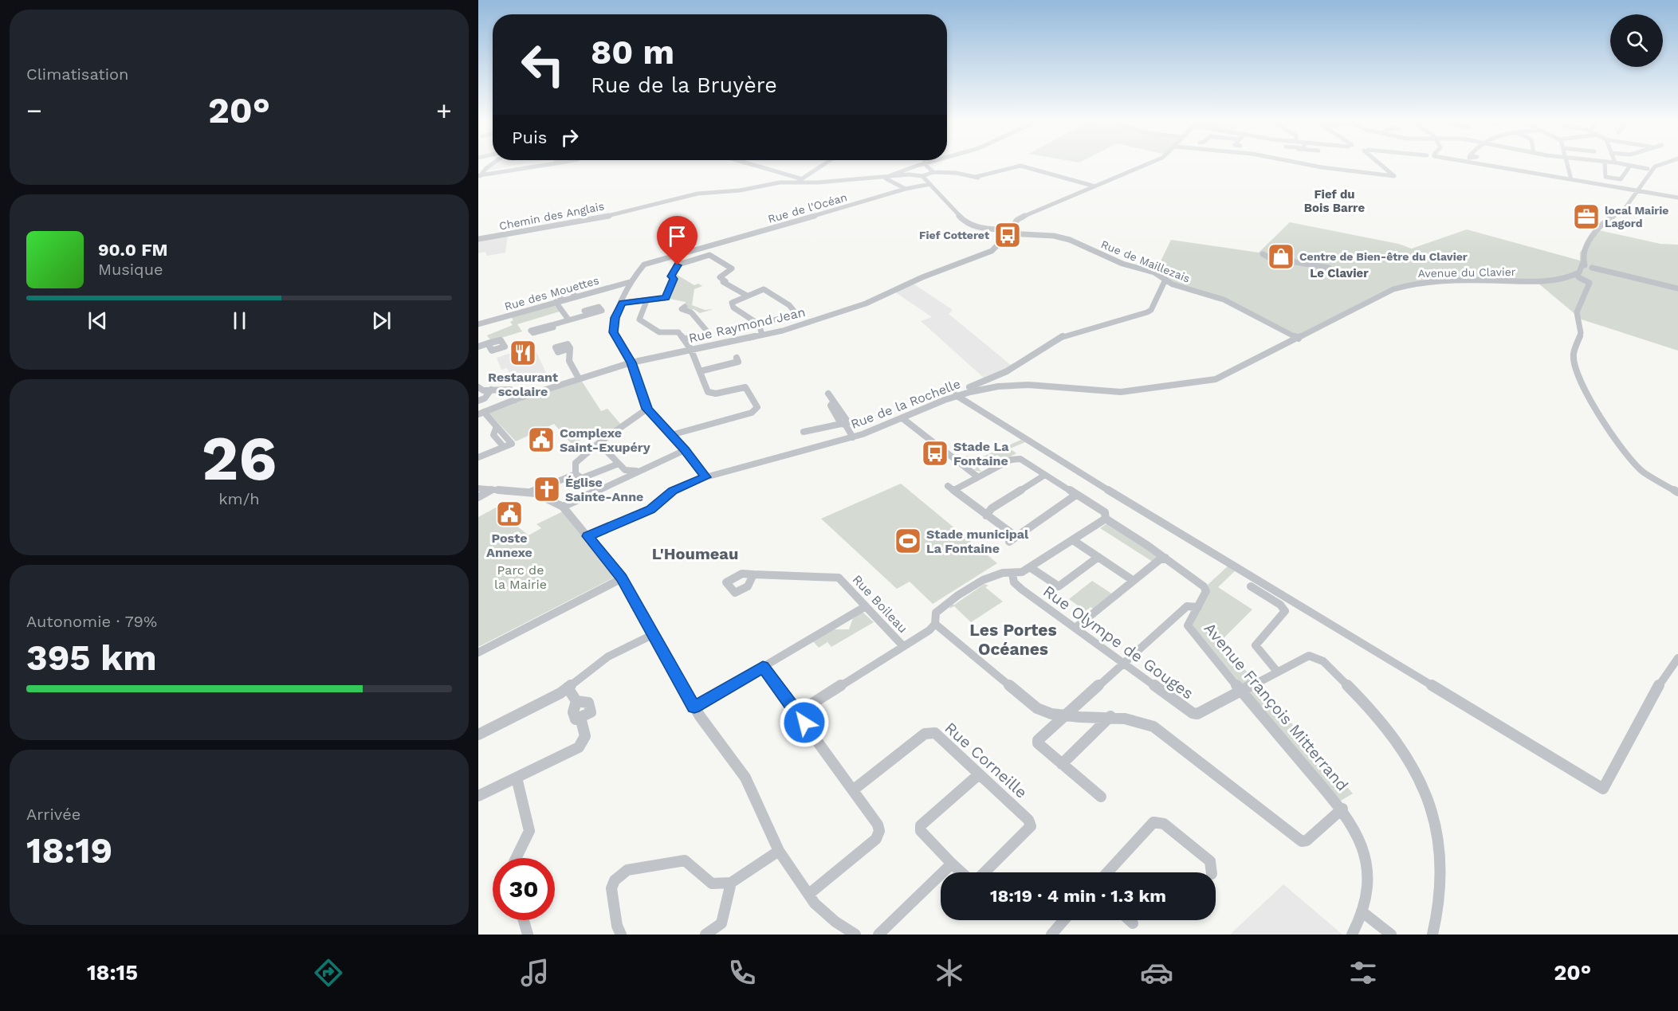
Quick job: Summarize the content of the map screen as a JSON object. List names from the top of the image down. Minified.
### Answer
{"streets":{"street":["Rue de l'Océan","Chemin des Anglais","Rue de Maillezais","Avenue du Clavier","Rue des Mouettes","Rue Raymond Jean","Rue de la Rochelle","Rue Boileau","Rue Olympe de Gouges","Avenue François Mitterrand","Rue Corneille"]},"crossings":[["Rue de l'Océan","Rue de Maillezais"],["Rue de l'Océan","Rue des Mouettes"],["Rue de l'Océan","Rue Raymond Jean"],["Rue de Maillezais","Avenue du Clavier"],["Rue de Maillezais","Rue Raymond Jean"],["Rue de Maillezais","Rue de la Rochelle"],["Avenue du Clavier","Rue de la Rochelle"],["Rue Olympe de Gouges","Avenue François Mitterrand"]],"districts":["Fief du Bois Barre","Le Clavier","L'Houmeau","Les Portes Océanes"],"parks":["Parc de la Mairie"],"places":{"office":["local Mairie Lagord"],"bus stop":["Fief Cotteret","Stade La Fontaine"],"shop":["Centre de Bien-être du Clavier"],"restaurant":["Restaurant scolaire"],"public building":["Complexe Saint-Exupéry","Poste Annexe"],"church":["Église Sainte-Anne"],"sports":["Stade municipal La Fontaine"]},"page":{"tile":["Climatisation",["26","km/h"],["Autonomie · 79%","395 km"],["Arrivée","18:19"]],"turn":["80 m","Rue de la Bruyère"],"heat":["−","20°","+"],"then":"Puis","song":["90.0 FM","Musique"],"limit":"30","trip":"18:19 · 4 min · 1.3 km","tabs":["18:15","20°"]}}
